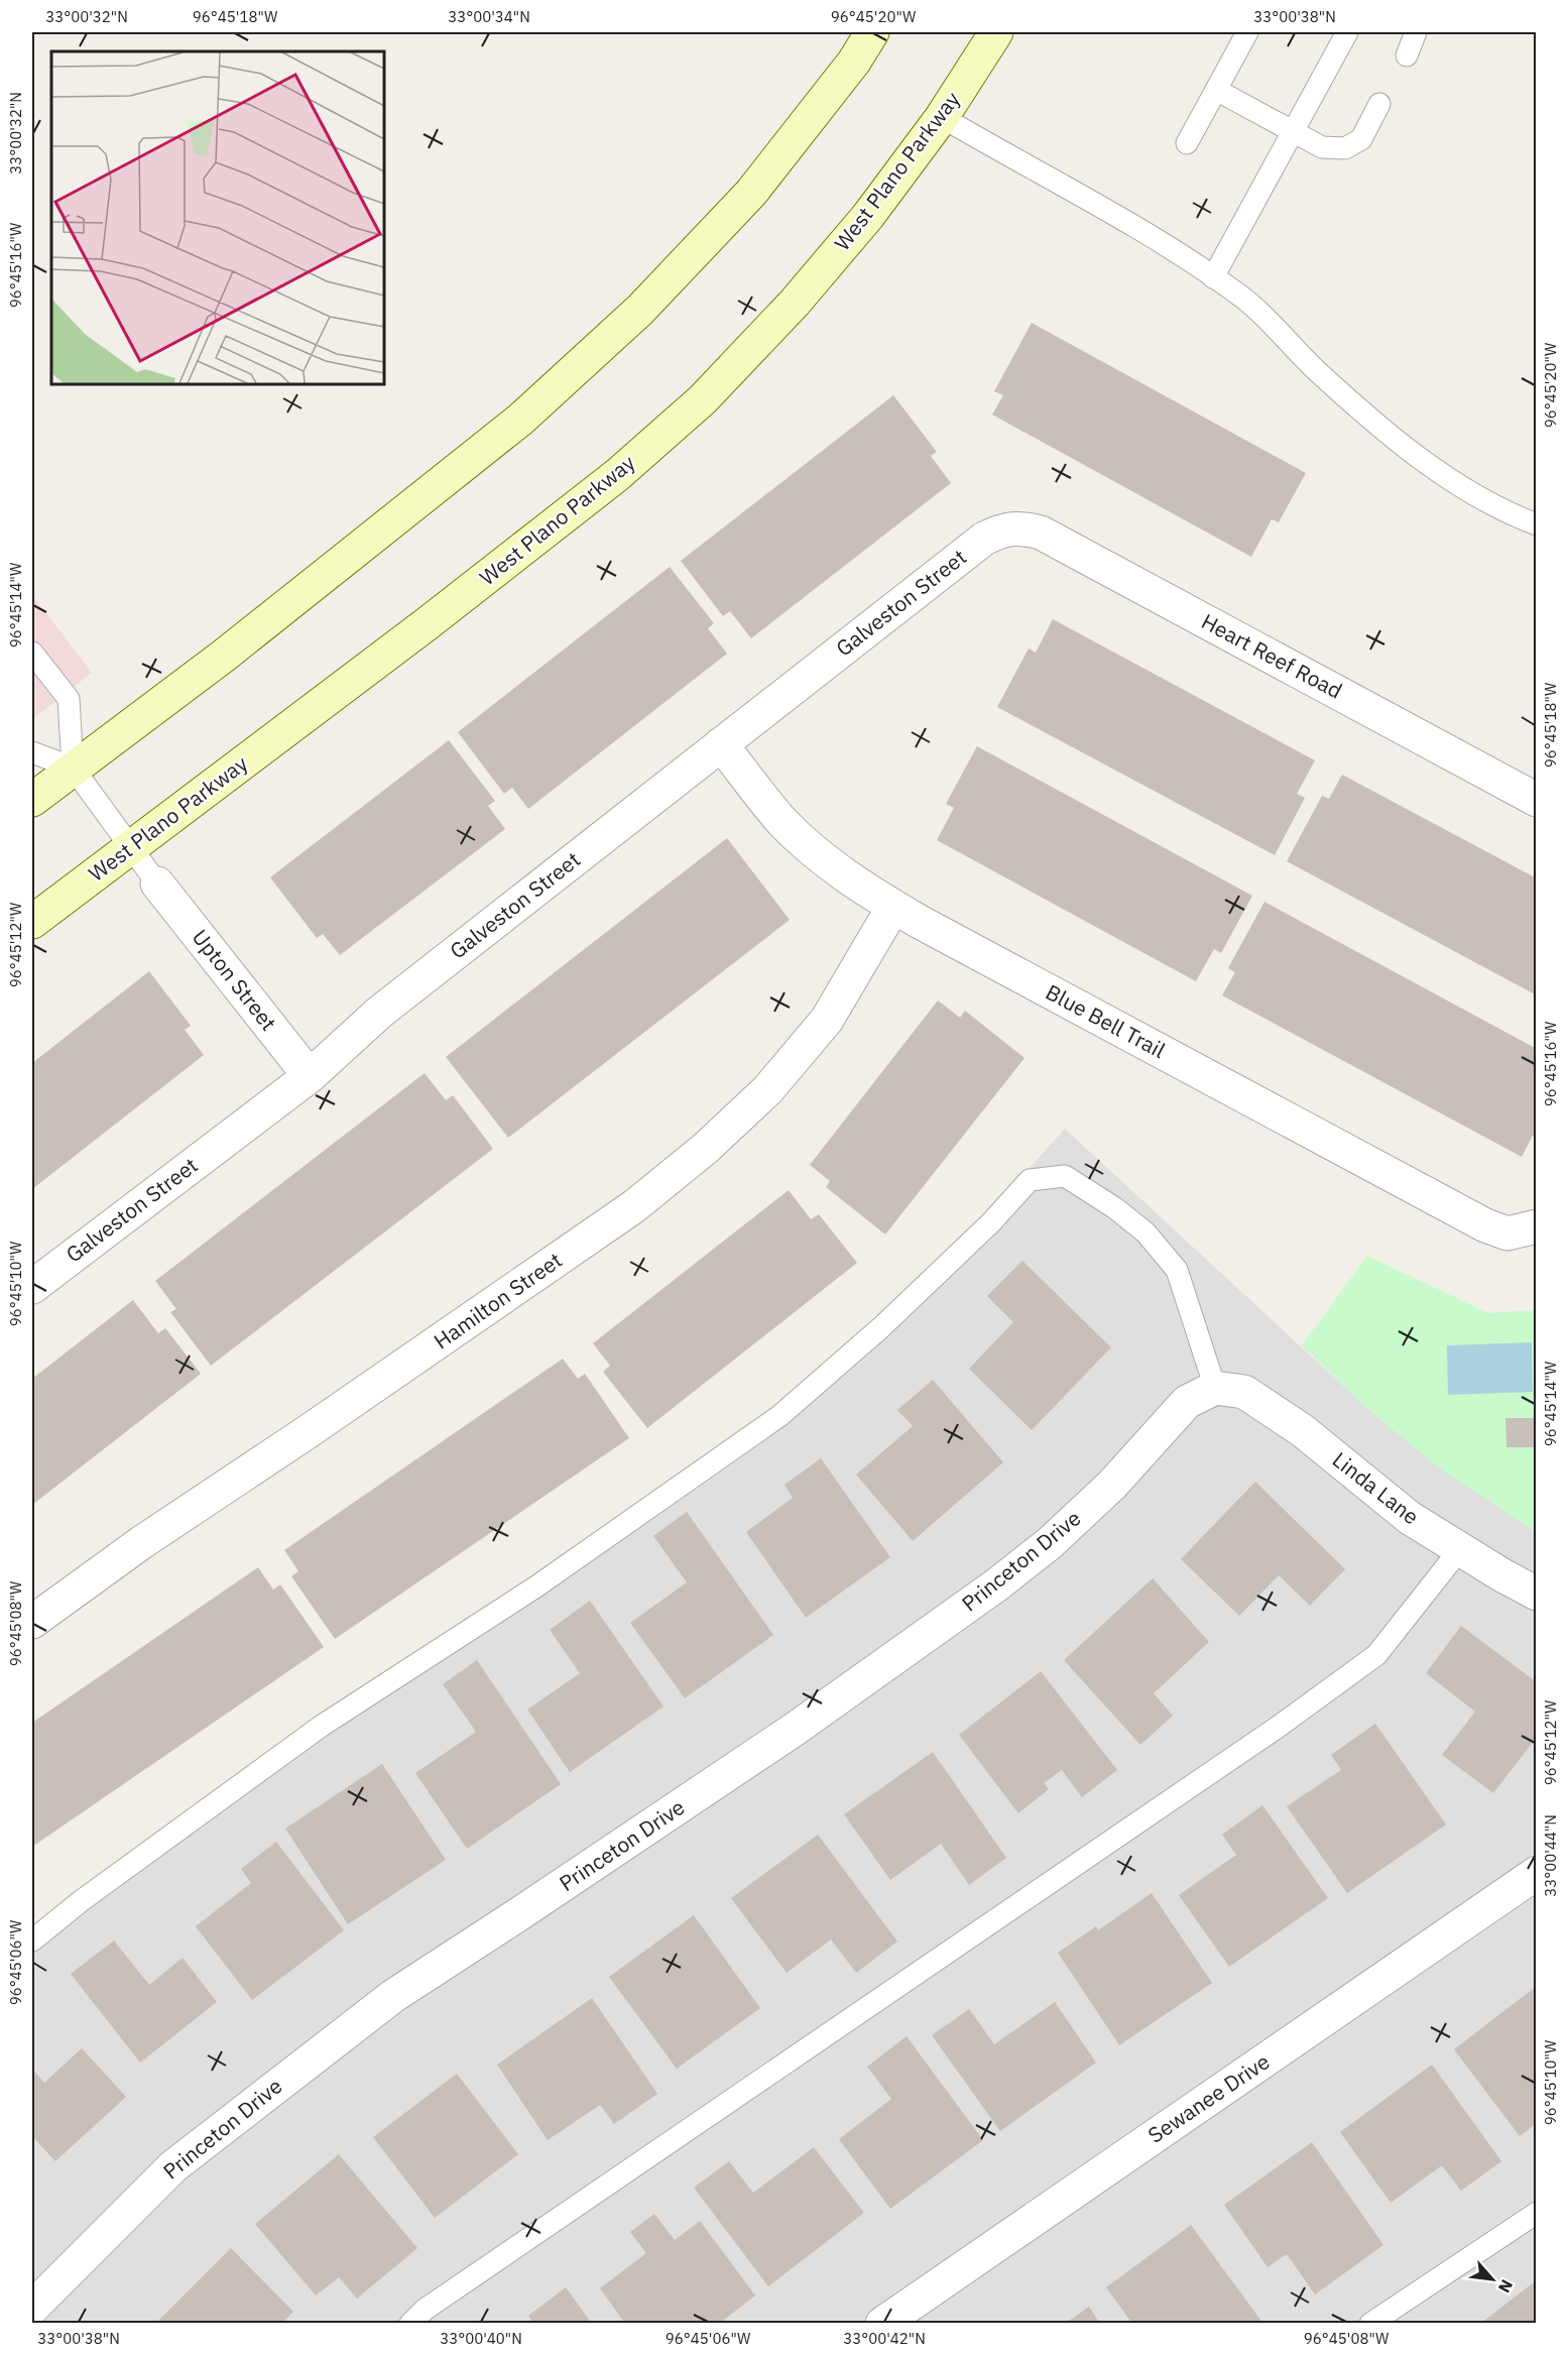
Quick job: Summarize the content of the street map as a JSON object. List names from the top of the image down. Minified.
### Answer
{"streets":{"main road":["West Plano Parkway"],"street":["Galveston Street","Heart Reef Road","Upton Street","Blue Bell Trail","Hamilton Street","Linda Lane","Princeton Drive","Sewanee Drive"]},"crossings":[["Galveston Street","Heart Reef Road"],["Galveston Street","Upton Street"],["Galveston Street","Blue Bell Trail"],["Blue Bell Trail","Hamilton Street"],["Linda Lane","Princeton Drive"]],"north":"bottom right","coordinates":["33°00'32\"N","96°45'18\"W","33°00'34\"N","96°45'20\"W","33°00'38\"N","96°45'16\"W","96°45'14\"W","96°45'12\"W","96°45'10\"W","96°45'08\"W","33°00'44\"N","96°45'06\"W","33°00'40\"N","33°00'42\"N"]}
